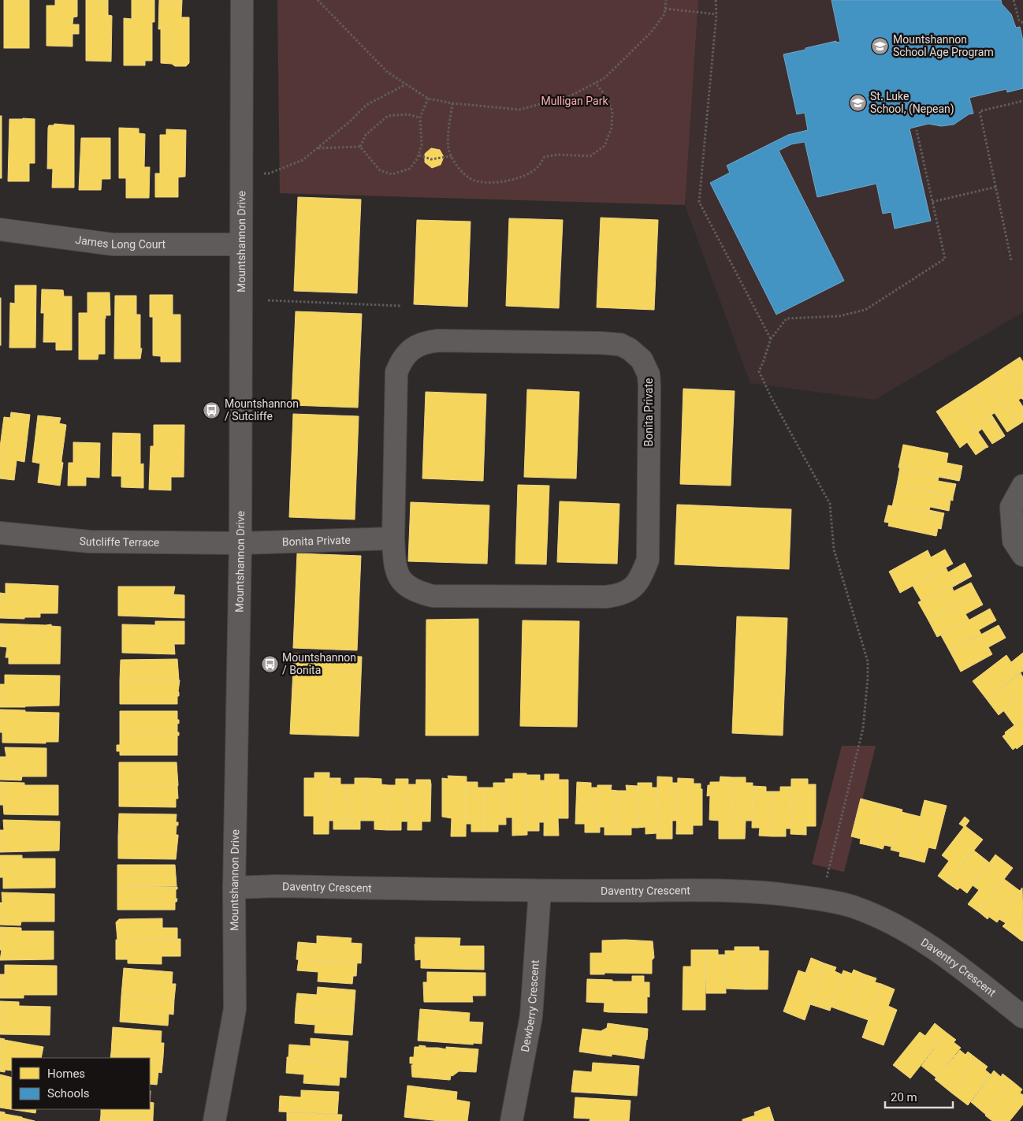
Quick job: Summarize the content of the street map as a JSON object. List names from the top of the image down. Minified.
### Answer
{"streets":{"street":["James Long Court","Mountshannon Drive","Bonita Private","Sutcliffe Terrace","Daventry Crescent","Dewberry Crescent"]},"crossings":[["James Long Court","Mountshannon Drive"],["Mountshannon Drive","Bonita Private"],["Mountshannon Drive","Sutcliffe Terrace"],["Mountshannon Drive","Daventry Crescent"],["Bonita Private","Sutcliffe Terrace"],["Daventry Crescent","Dewberry Crescent"]],"parks":["Mulligan Park"],"places":{"school or university":["Mountshannon School Age Program","St. Luke School, (Nepean)"],"bus stop":["Mountshannon / Sutcliffe","Mountshannon / Bonita"]},"legend":["Homes","Schools"],"scale_bar":"20 m"}
